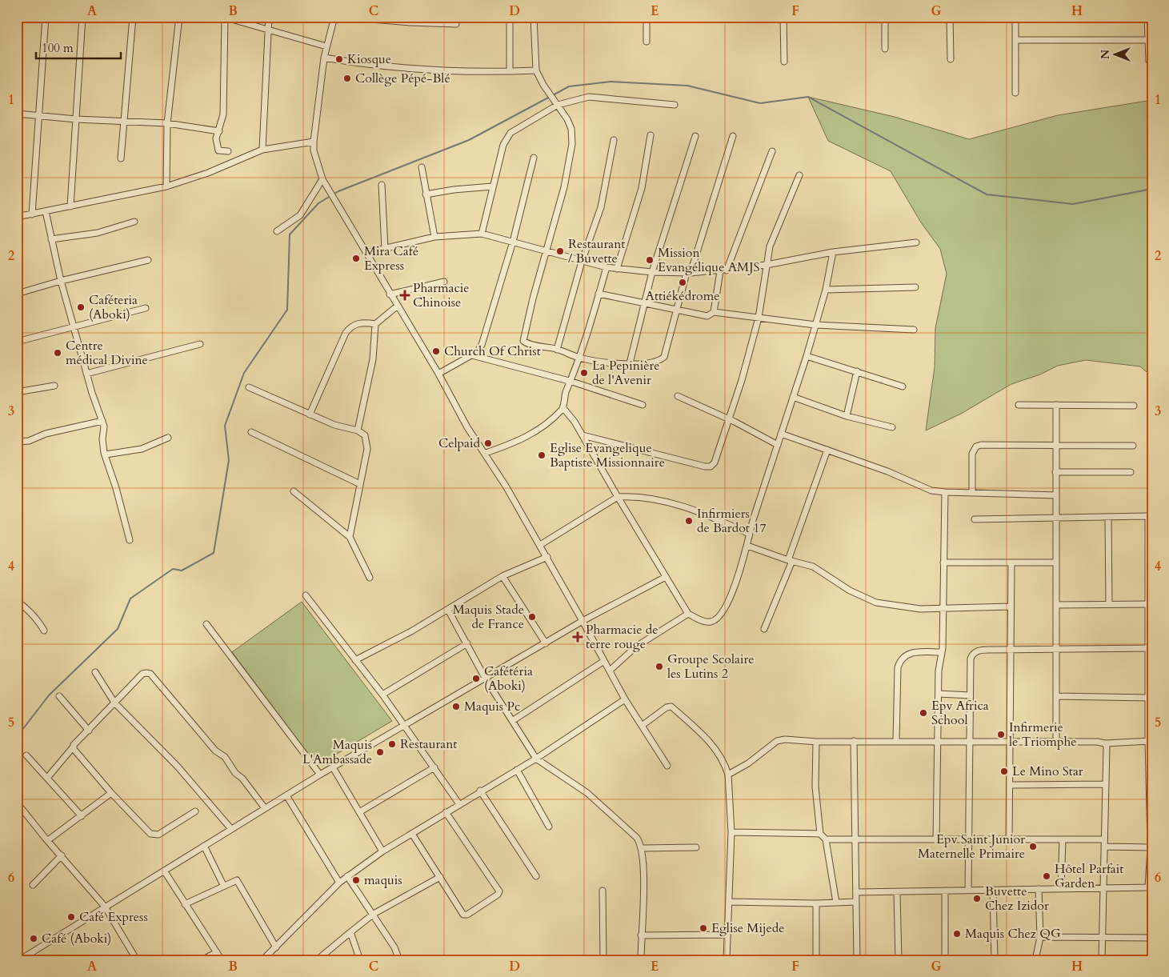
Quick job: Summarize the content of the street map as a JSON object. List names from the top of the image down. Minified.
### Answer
{"places":{"other":["Kiosque","Collège Pépé-Blé","Restaurant / Buvette","Mira Café Express","Mission Evangélique AMJS","Attiékédrome","Caféteria (Aboki)","Church Of Christ","Centre médical Divine","La Pepinière de l'Avenir","Celpaid","Eglise Evangelique Baptiste Missionnaire","Infirmiers de Bardot 17","Maquis Stade de France","Groupe Scolaire les Lutins 2","Cafétéria (Aboki)","Maquis Pc","Epv Africa School","Infirmerie le Triomphe","Restaurant","Maquis L'Ambassade","Le Mino Star","Epv Saint Junior Maternelle Primaire","Hôtel Parfait Garden","maquis","Buvette Chez Izidor","Café Express","Eglise Mijede","Maquis Chez QG","Café (Aboki)"],"health":["Pharmacie Chinoise","Pharmacie de terre rouge"]},"scale_bar":"100 m","north":"left","grid":{"columns":["A","B","C","D","E","F","G","H"],"rows":["1","2","3","4","5","6"]}}
